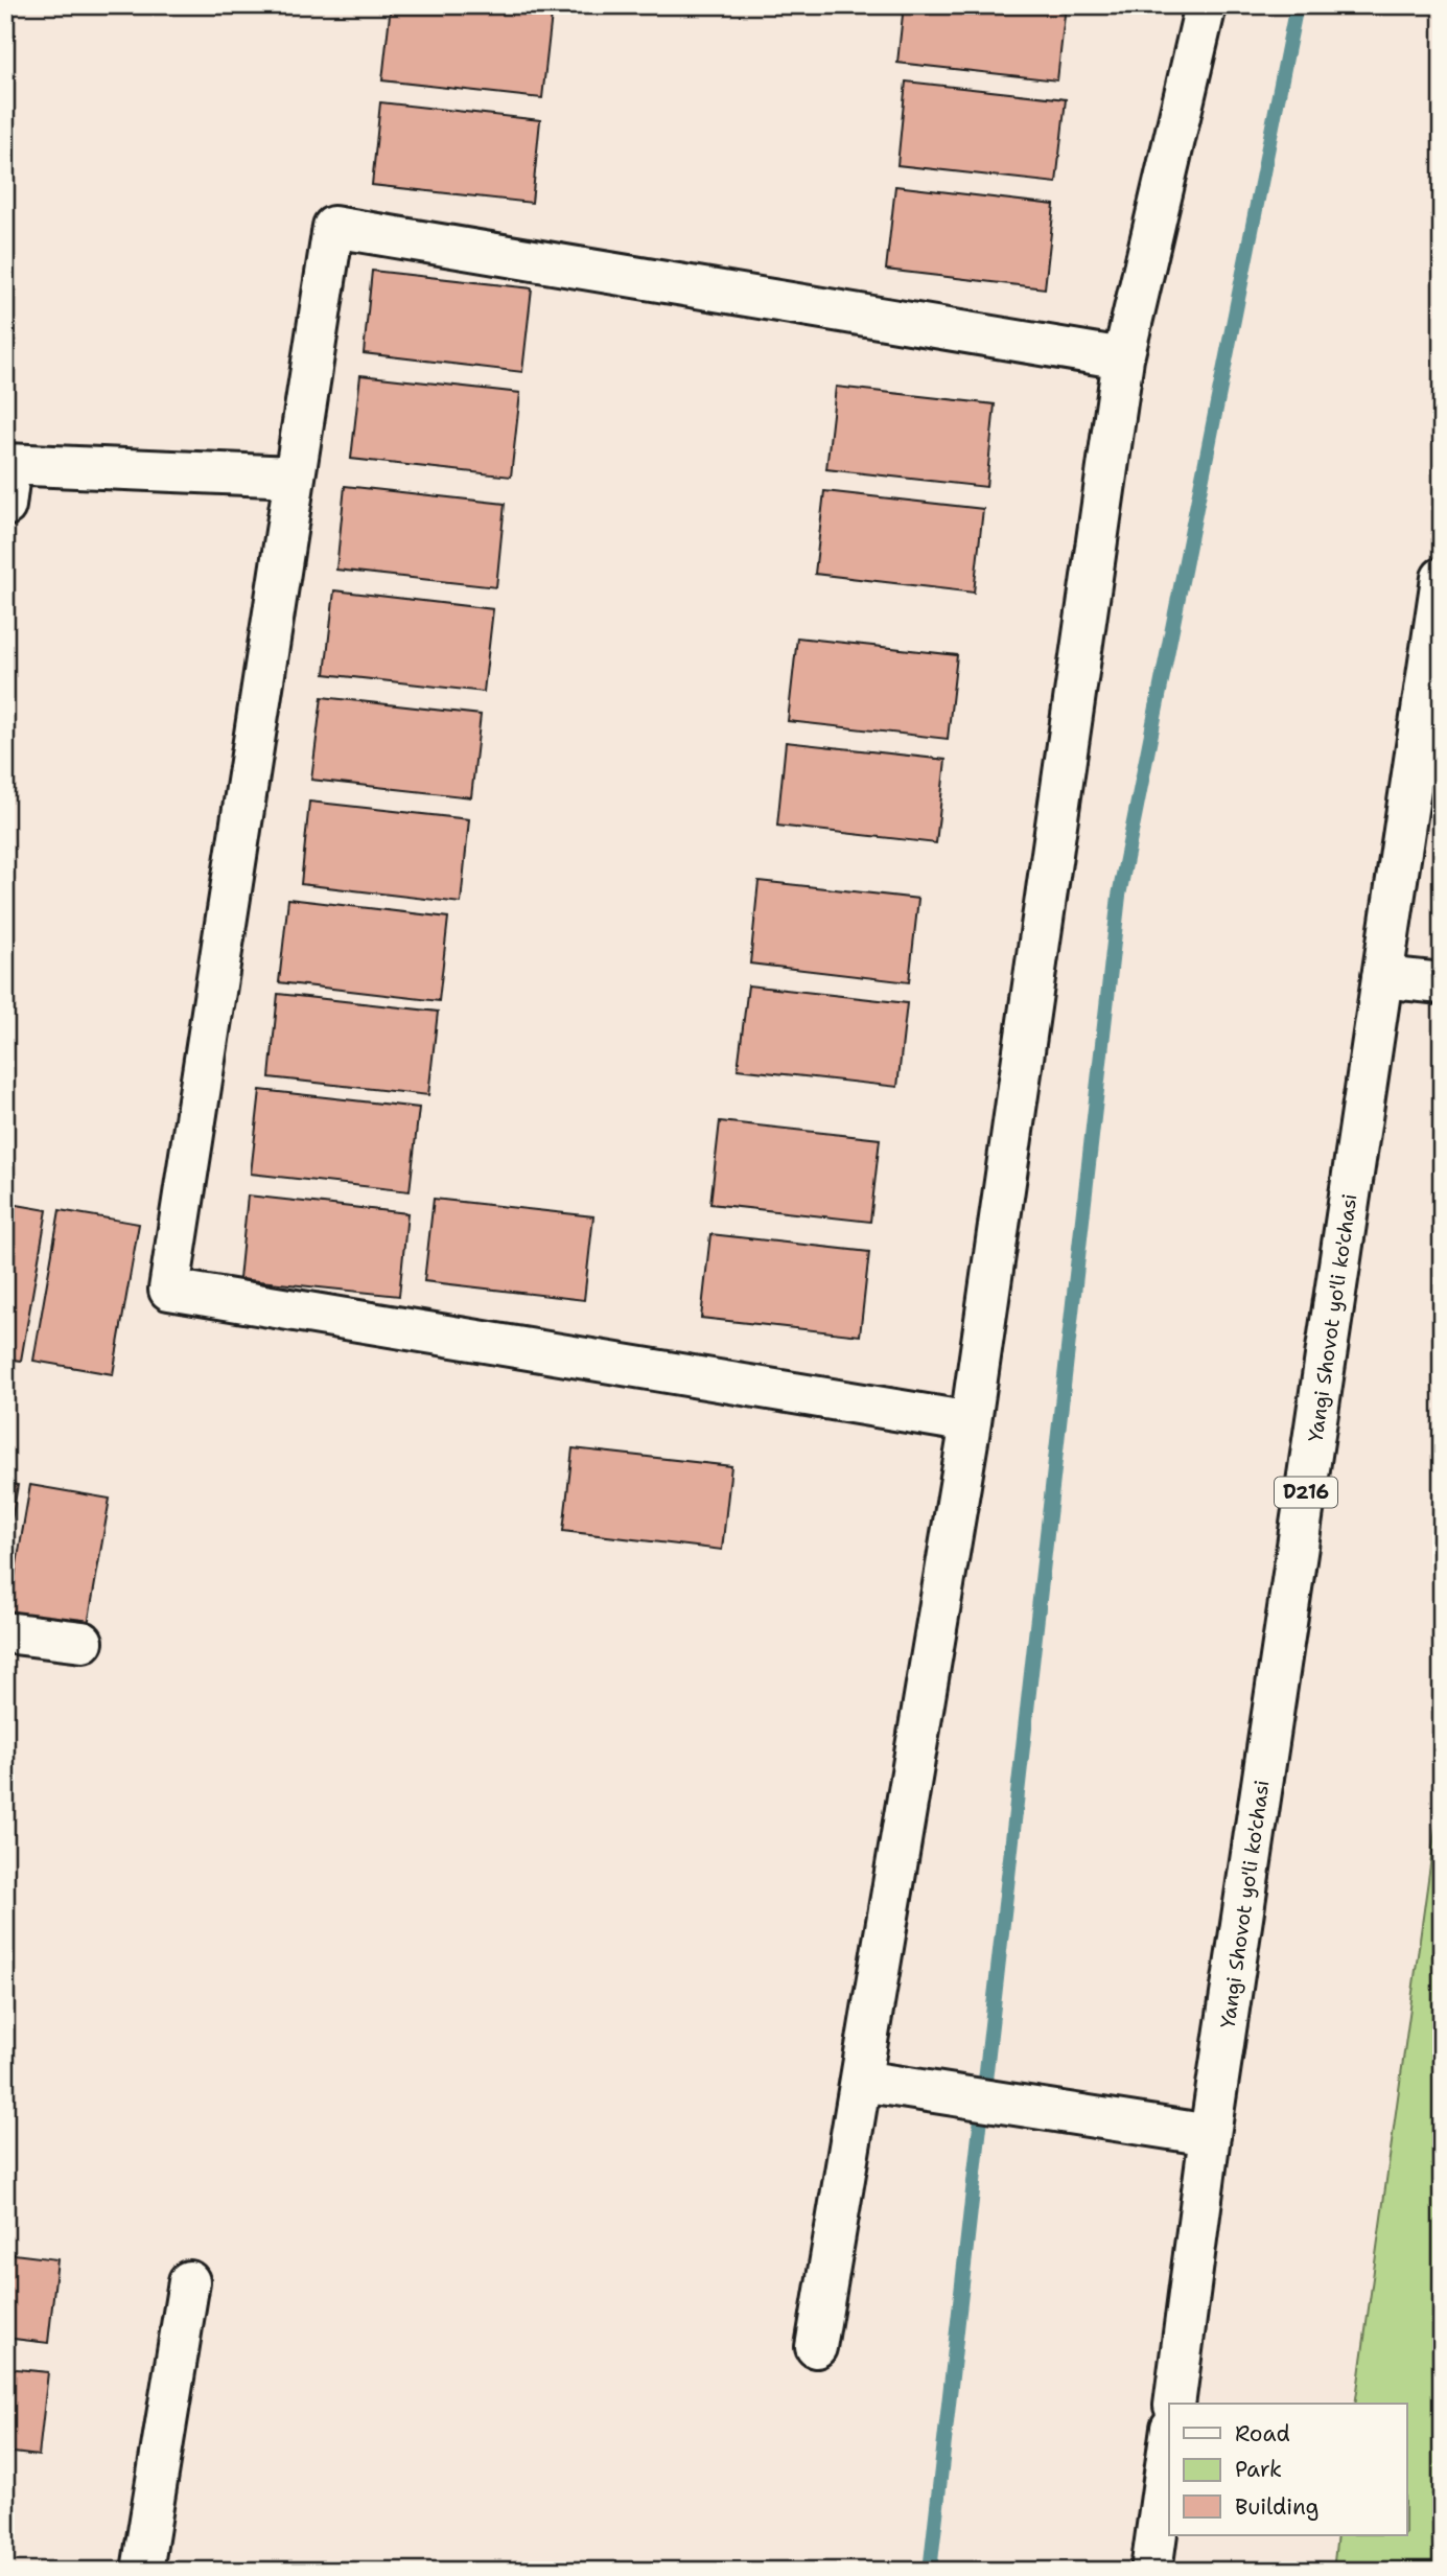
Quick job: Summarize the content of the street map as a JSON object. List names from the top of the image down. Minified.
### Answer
{"streets":{"street":["Yangi Shovot yo'li ko'chasi","D216"]},"legend":["Road","Park","Building"]}
